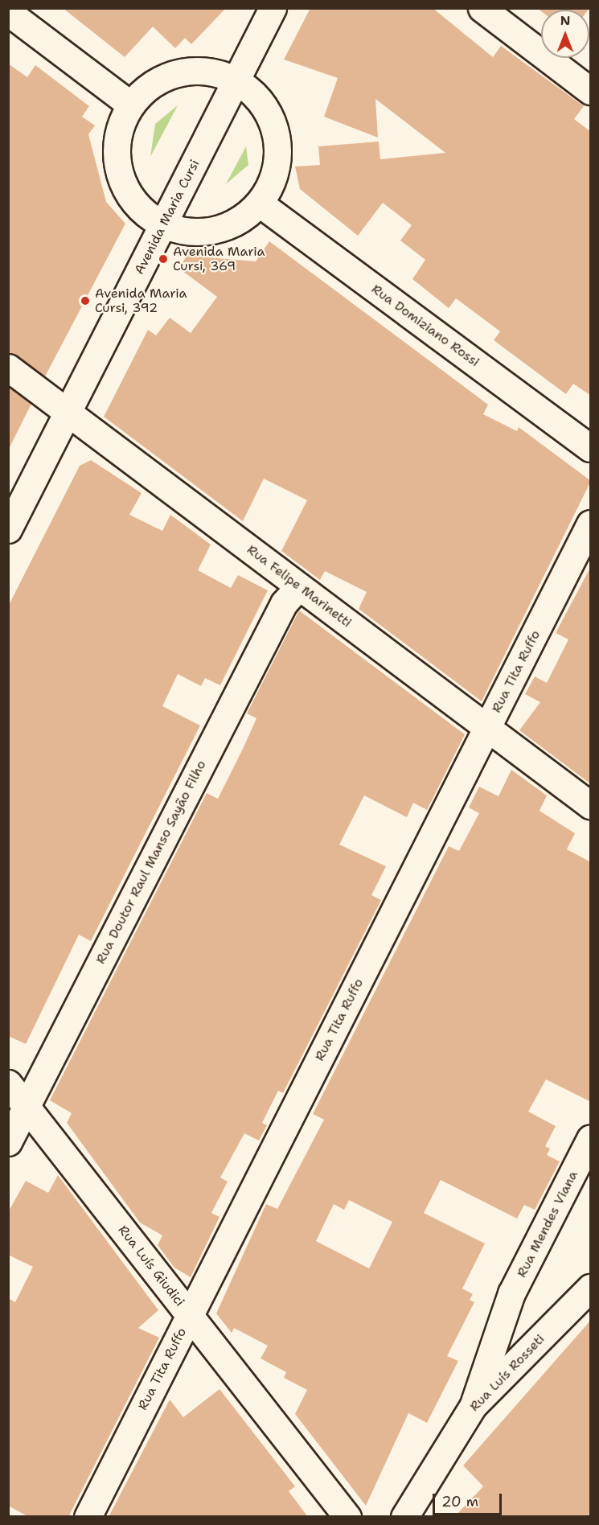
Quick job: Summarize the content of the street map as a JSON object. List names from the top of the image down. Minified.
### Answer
{"streets":{"street":["Avenida Maria Cursi","Rua Domiziano Rossi","Rua Felipe Marinetti","Rua Tita Ruffo","Rua Doutor Raul Manso Sayão Filho","Rua Mendes Viana","Rua Luís Giudici","Rua Luís Rosseti"]},"crossings":[["Avenida Maria Cursi","Rua Felipe Marinetti"],["Rua Felipe Marinetti","Rua Tita Ruffo"],["Rua Felipe Marinetti","Rua Doutor Raul Manso Sayão Filho"],["Rua Tita Ruffo","Rua Luís Giudici"],["Rua Doutor Raul Manso Sayão Filho","Rua Luís Giudici"],["Rua Mendes Viana","Rua Luís Rosseti"]],"places":["Avenida Maria Cursi, 369","Avenida Maria Cursi, 392"],"scale_bar":"20 m","north":"top"}
